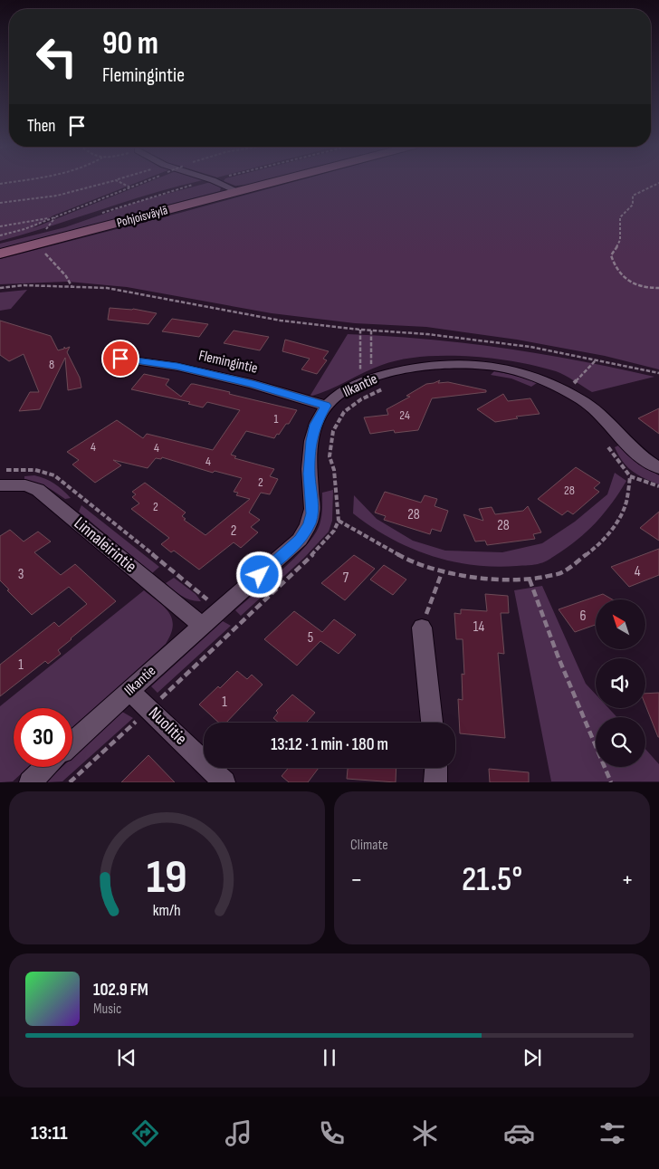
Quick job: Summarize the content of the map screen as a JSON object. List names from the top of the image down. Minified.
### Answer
{"streets":{"main road":["Pohjoisväylä"],"street":["Flemingintie","Ilkantie","Linnaleirintie","Nuolitie"]},"crossings":[["Flemingintie","Ilkantie"],["Ilkantie","Linnaleirintie"],["Ilkantie","Nuolitie"]],"house_numbers":["8","24","1","4","4","4","2","28","2","28","28","2","4","3","7","6","14","5","1","1"],"north":"top left","page":{"turn":["90 m","Flemingintie"],"then":"Then","limit":"30","trip":"13:12 · 1 min · 180 m","tile":"Climate","heat":["−","21.5°","+"],"song":["102.9 FM","Music"],"tabs":"13:11","gauge":["19","km/h"]}}
